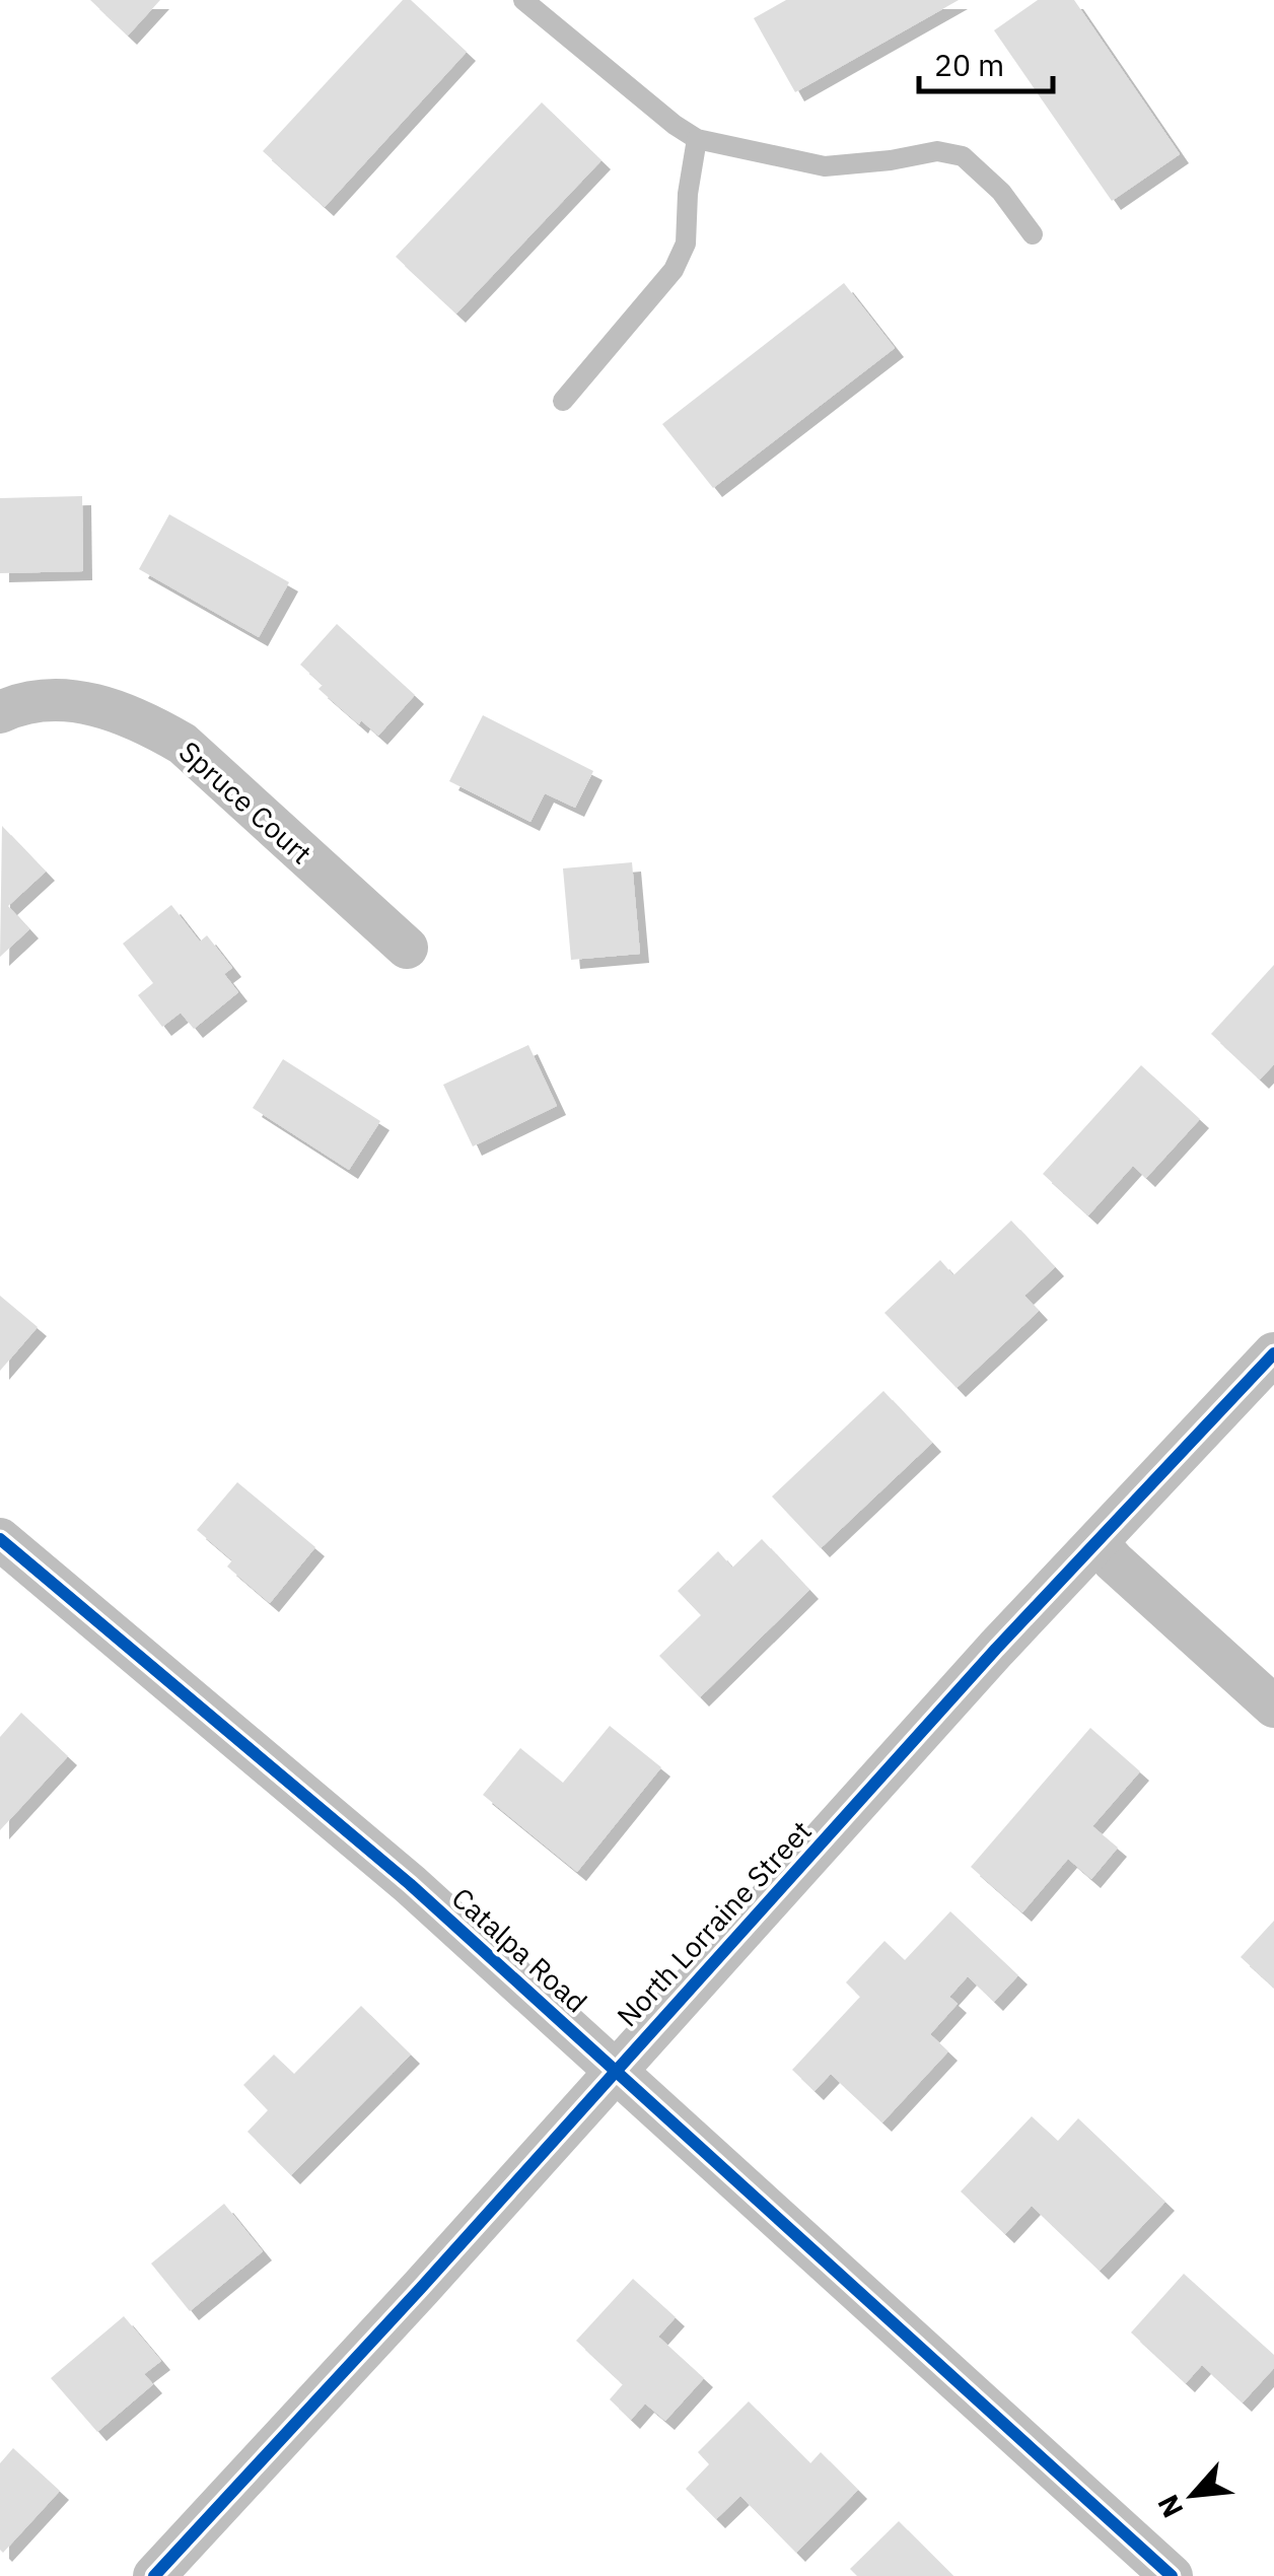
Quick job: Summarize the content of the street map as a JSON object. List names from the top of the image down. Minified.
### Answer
{"streets":{"street":["Spruce Court","North Lorraine Street","Catalpa Road"]},"crossings":[["North Lorraine Street","Catalpa Road"]],"scale_bar":"20 m","north":"bottom left"}
